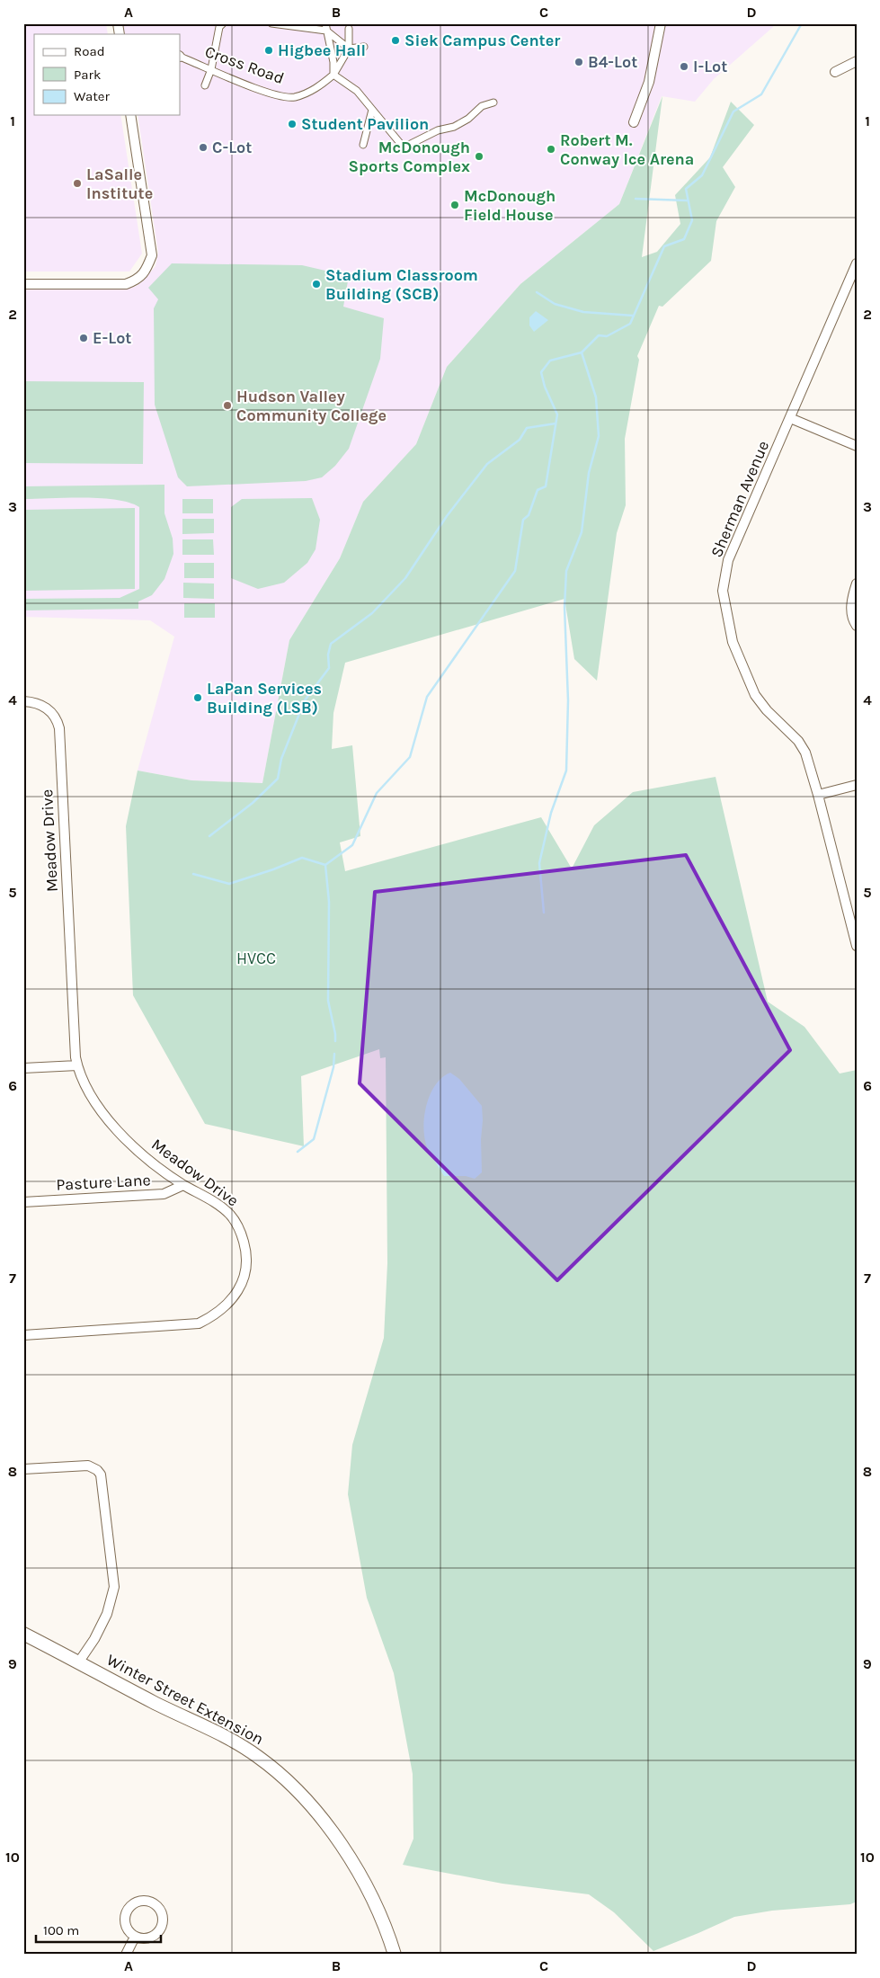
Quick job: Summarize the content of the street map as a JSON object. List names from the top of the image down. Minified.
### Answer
{"streets":{"main road":["Winter Street Extension"],"street":["Cross Road","Sherman Avenue","Meadow Drive","Pasture Lane"]},"crossings":[["Meadow Drive","Pasture Lane"]],"parks":["HVCC"],"places":["Siek Campus Center","Higbee Hall","B4-Lot","I-Lot","Student Pavilion","C-Lot","Robert M. Conway Ice Arena","McDonough Sports Complex","LaSalle Institute","McDonough Field House","Stadium Classroom Building (SCB)","E-Lot","Hudson Valley Community College","LaPan Services Building (LSB)"],"legend":["Road","Park","Water"],"scale_bar":"100 m","grid":{"columns":["A","B","C","D"],"rows":["1","2","3","4","5","6","7","8","9","10"]}}
